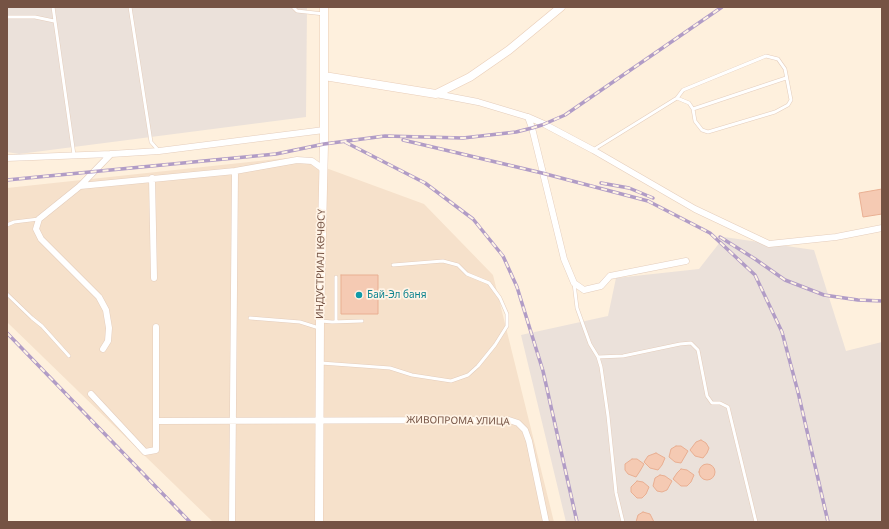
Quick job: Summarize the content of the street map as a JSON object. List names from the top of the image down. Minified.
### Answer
{"streets":{"main road":["ИНДУСТРИАЛ КӨЧӨСҮ"],"street":["ЖИВОПРОМА УЛИЦА"]},"crossings":[["ИНДУСТРИАЛ КӨЧӨСҮ","ЖИВОПРОМА УЛИЦА"]],"places":["Бай-Эл баня"]}
